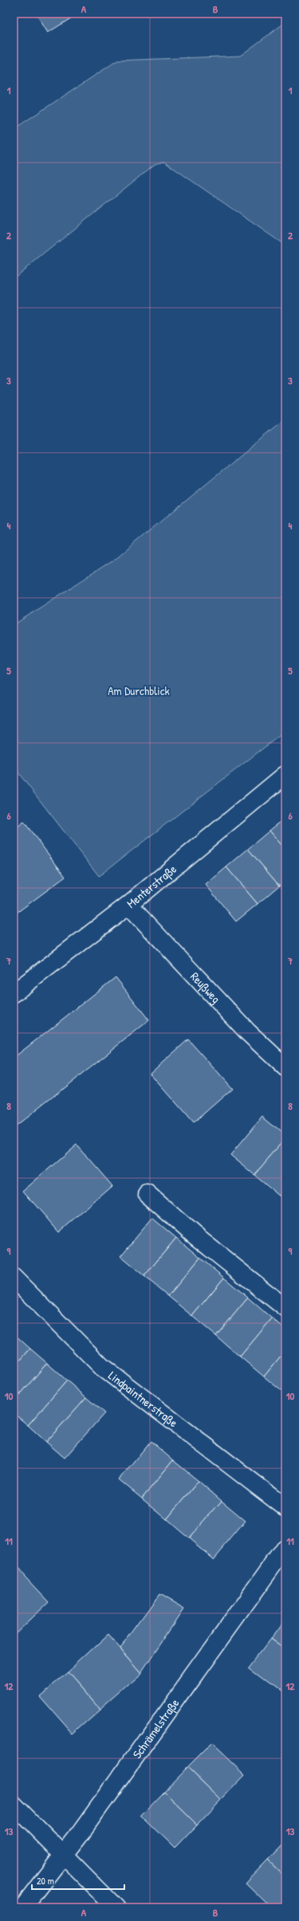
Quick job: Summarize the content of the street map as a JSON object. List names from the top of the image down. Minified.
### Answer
{"streets":{"street":["Menterstraße","Reußweg","Lindpaintnerstraße","Schrämelstraße"]},"crossings":[["Menterstraße","Reußweg"]],"parks":["Am Durchblick"],"scale_bar":"20 m","grid":{"columns":["A","B"],"rows":["1","2","3","4","5","6","7","8","9","10","11","12","13"]}}
